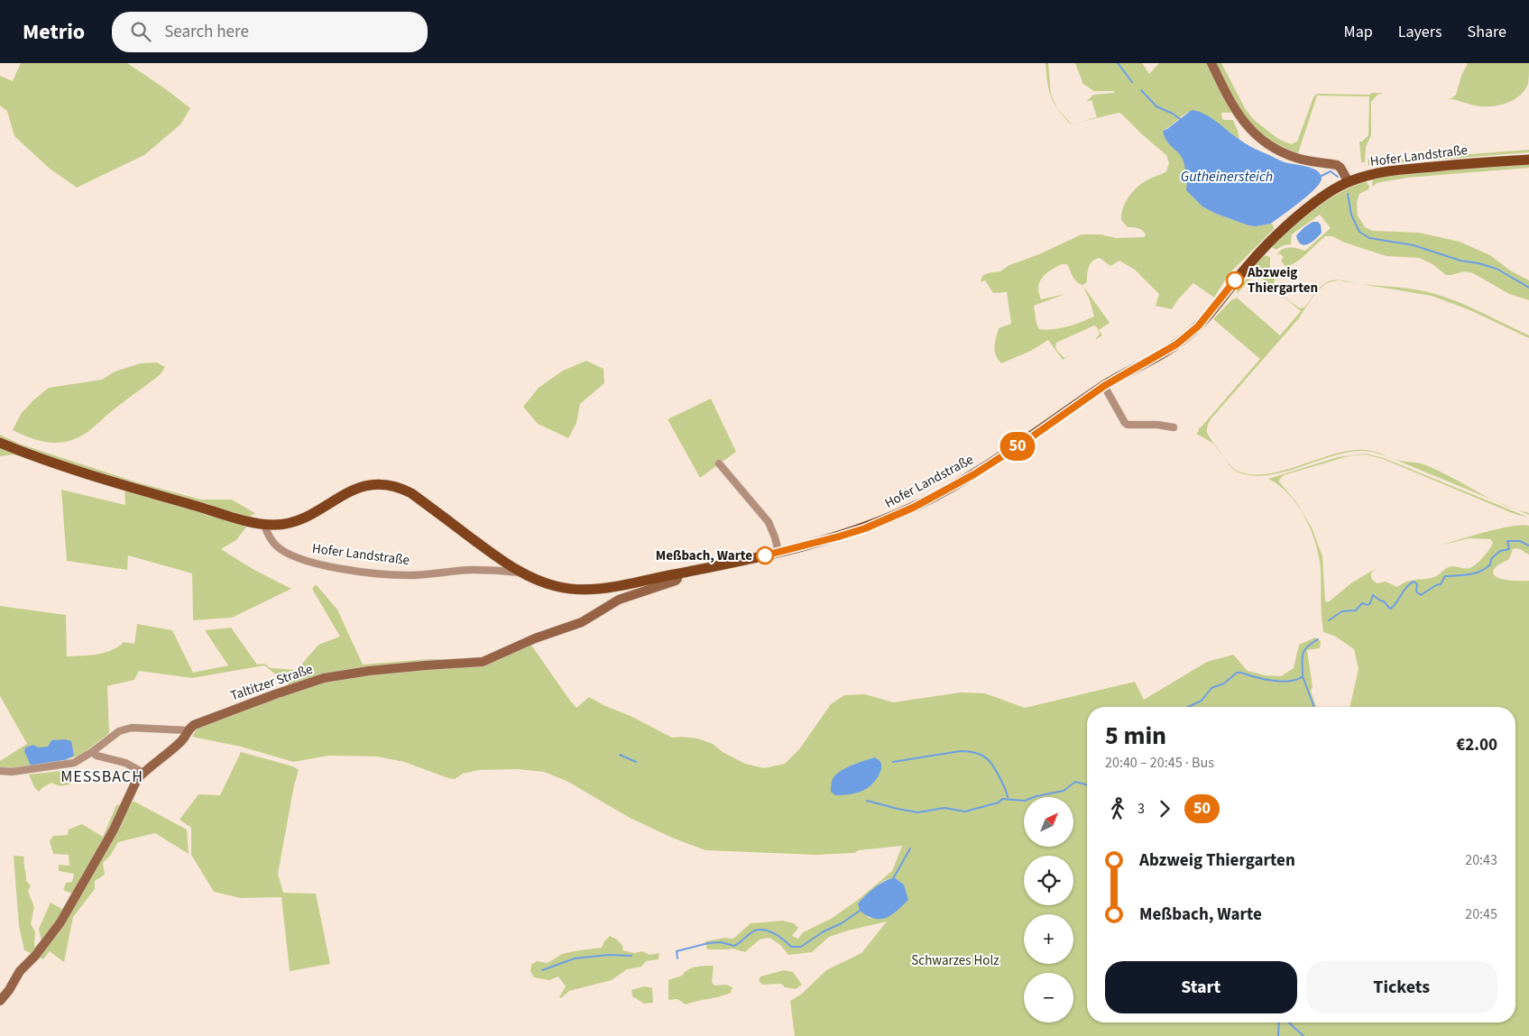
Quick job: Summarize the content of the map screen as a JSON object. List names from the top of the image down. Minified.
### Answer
{"streets":{"main road":["Hofer Landstraße"],"street":["Taltitzer Straße"]},"crossings":[["Hofer Landstraße","Taltitzer Straße"]],"districts":["MESSBACH"],"water":["Gutheinersteich"],"parks":["Schwarzes Holz"],"places":["Abzweig Thiergarten","Meßbach, Warte"],"lines":["bus line 50"],"north":"top right","page":{"header":"Metrio","search":"Search here","nav":["Map","Layers","Share"],"on_map":"50","heading":["5 min","20:40 – 20:45 · Bus","€2.00"],"legs":["3","50"],"map_buttons":["+","−"],"list":[{"name":"Abzweig Thiergarten","value":"20:43"},{"name":"Meßbach, Warte","value":"20:45"}],"buttons":["Start","Tickets"]}}
